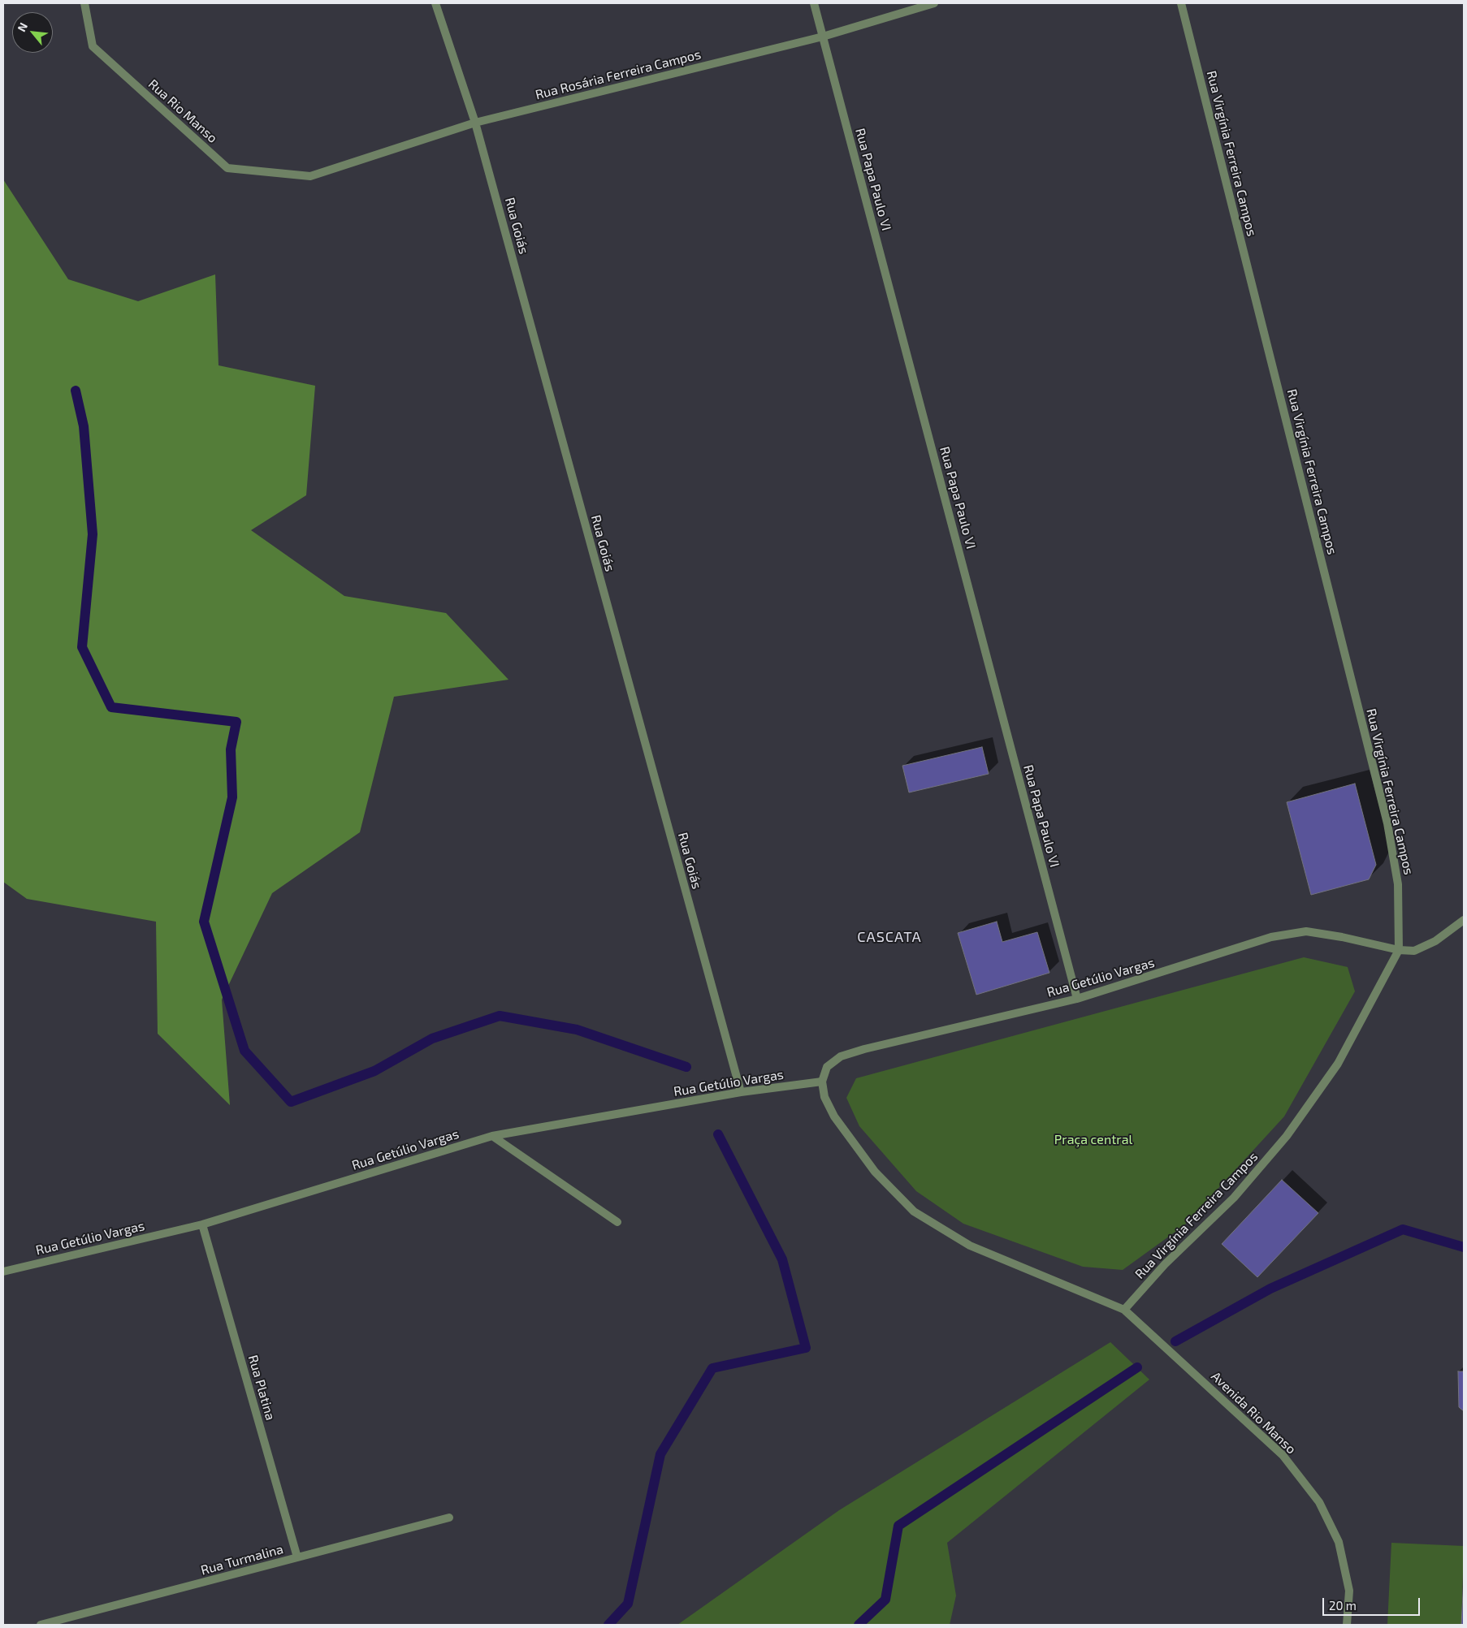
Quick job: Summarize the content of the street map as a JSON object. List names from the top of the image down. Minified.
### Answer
{"streets":{"street":["Rua Rosária Ferreira Campos","Rua Rio Manso","Rua Virgínia Ferreira Campos","Rua Papa Paulo VI","Rua Goiás","Rua Getúlio Vargas","Rua Platina","Avenida Rio Manso","Rua Turmalina"]},"crossings":[["Rua Rosária Ferreira Campos","Rua Rio Manso"],["Rua Rosária Ferreira Campos","Rua Papa Paulo VI"],["Rua Rosária Ferreira Campos","Rua Goiás"],["Rua Virgínia Ferreira Campos","Rua Getúlio Vargas"],["Rua Virgínia Ferreira Campos","Avenida Rio Manso"],["Rua Papa Paulo VI","Rua Getúlio Vargas"],["Rua Goiás","Rua Getúlio Vargas"],["Rua Getúlio Vargas","Rua Platina"],["Rua Platina","Rua Turmalina"]],"districts":["CASCATA"],"parks":["Praça central"],"scale_bar":"20 m","north":"top left"}
